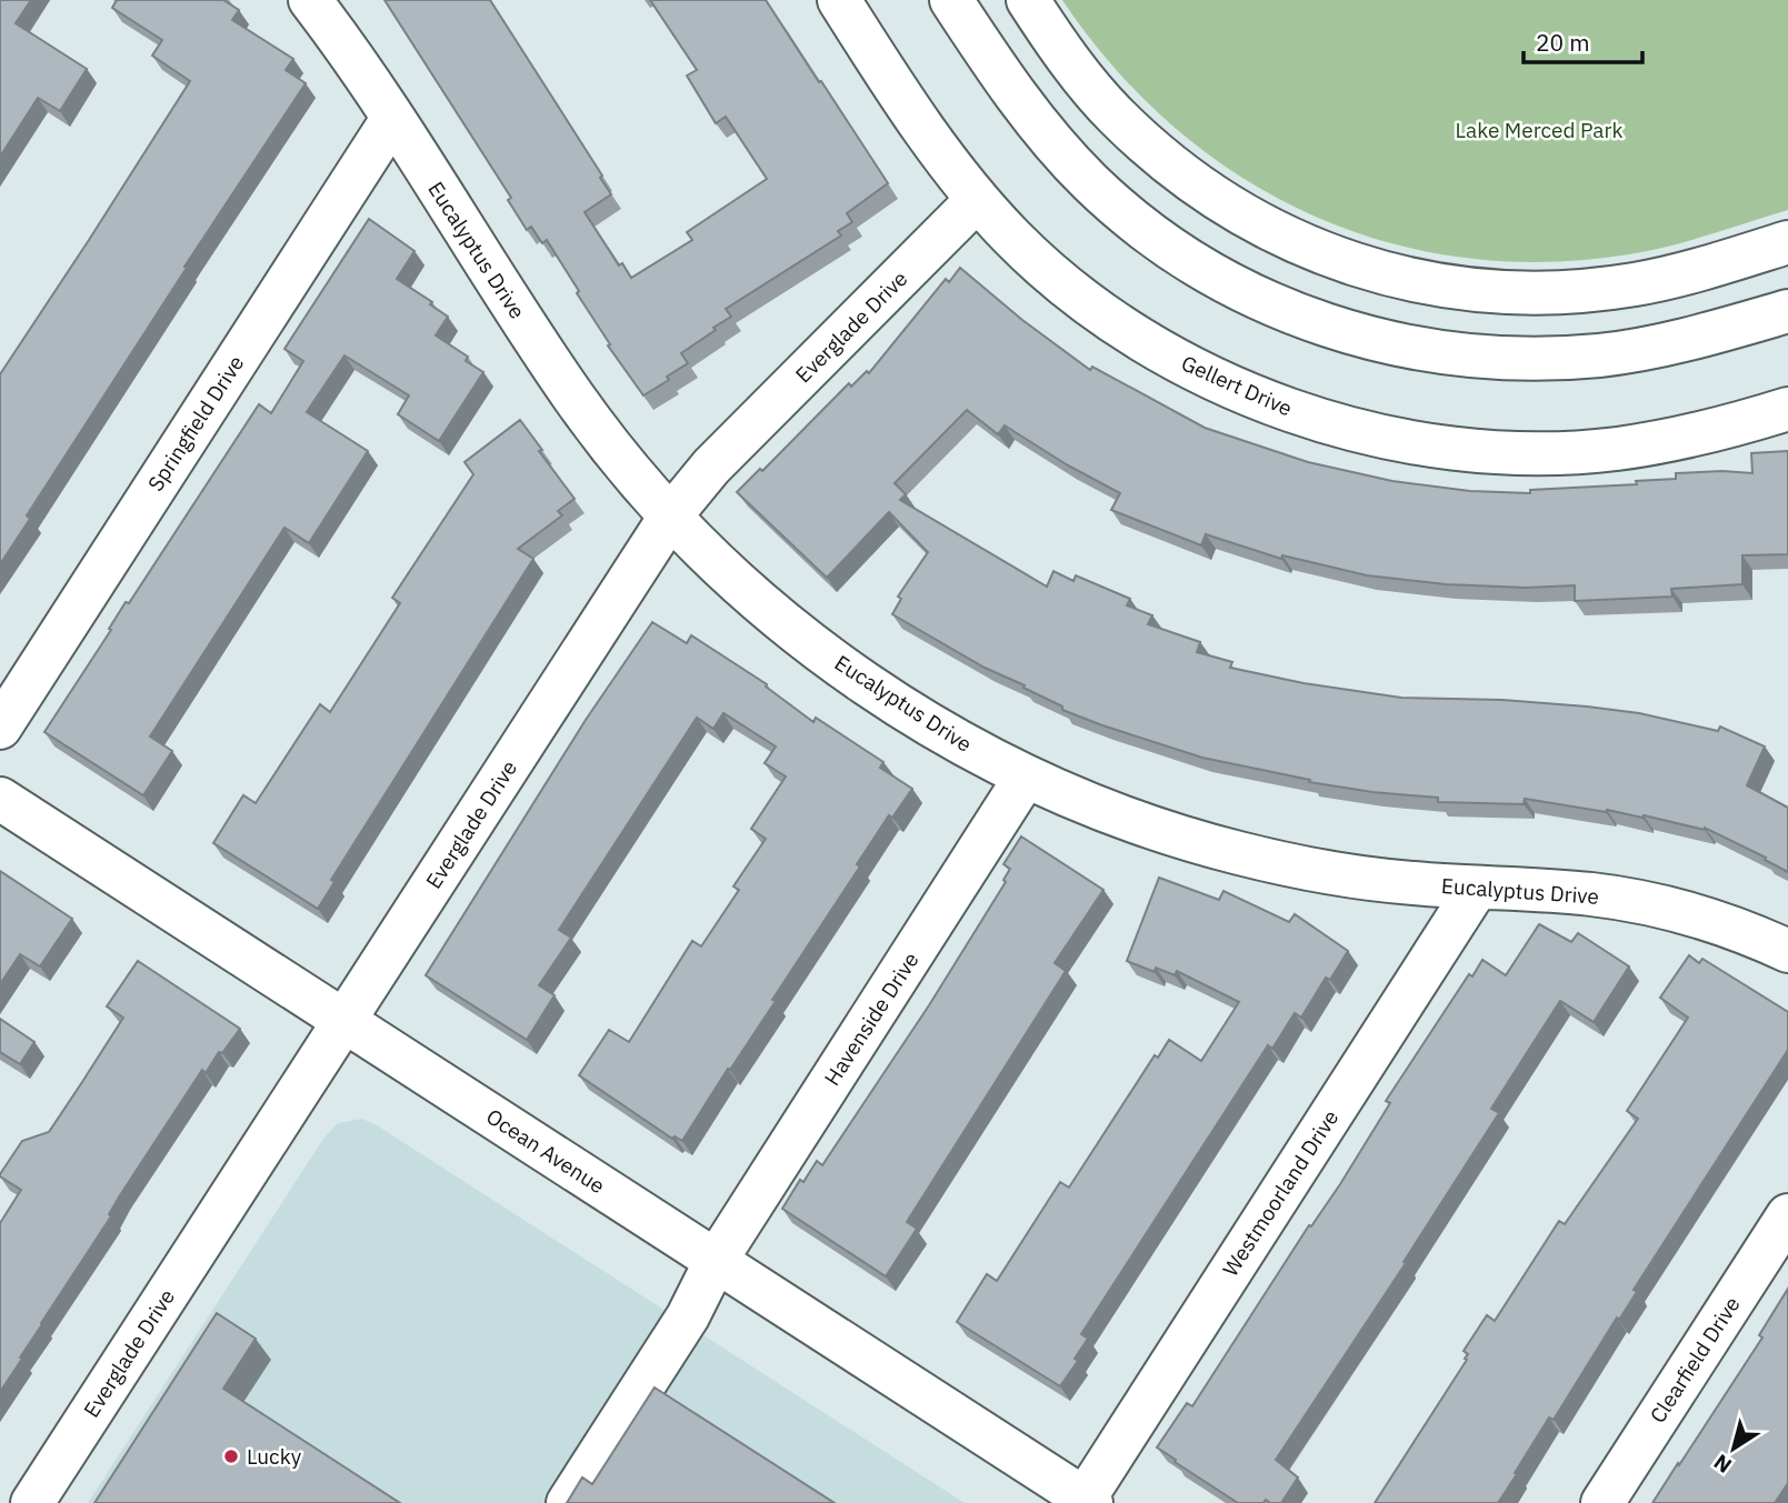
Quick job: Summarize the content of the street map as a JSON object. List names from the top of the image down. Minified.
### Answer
{"streets":{"street":["Eucalyptus Drive","Everglade Drive","Gellert Drive","Springfield Drive","Havenside Drive","Ocean Avenue","Westmoorland Drive","Clearfield Drive"]},"crossings":[["Eucalyptus Drive","Everglade Drive"],["Eucalyptus Drive","Springfield Drive"],["Eucalyptus Drive","Havenside Drive"],["Eucalyptus Drive","Westmoorland Drive"],["Everglade Drive","Gellert Drive"],["Everglade Drive","Ocean Avenue"],["Havenside Drive","Ocean Avenue"],["Ocean Avenue","Westmoorland Drive"]],"parks":["Lake Merced Park"],"places":["Lucky"],"scale_bar":"20 m","north":"bottom left"}
